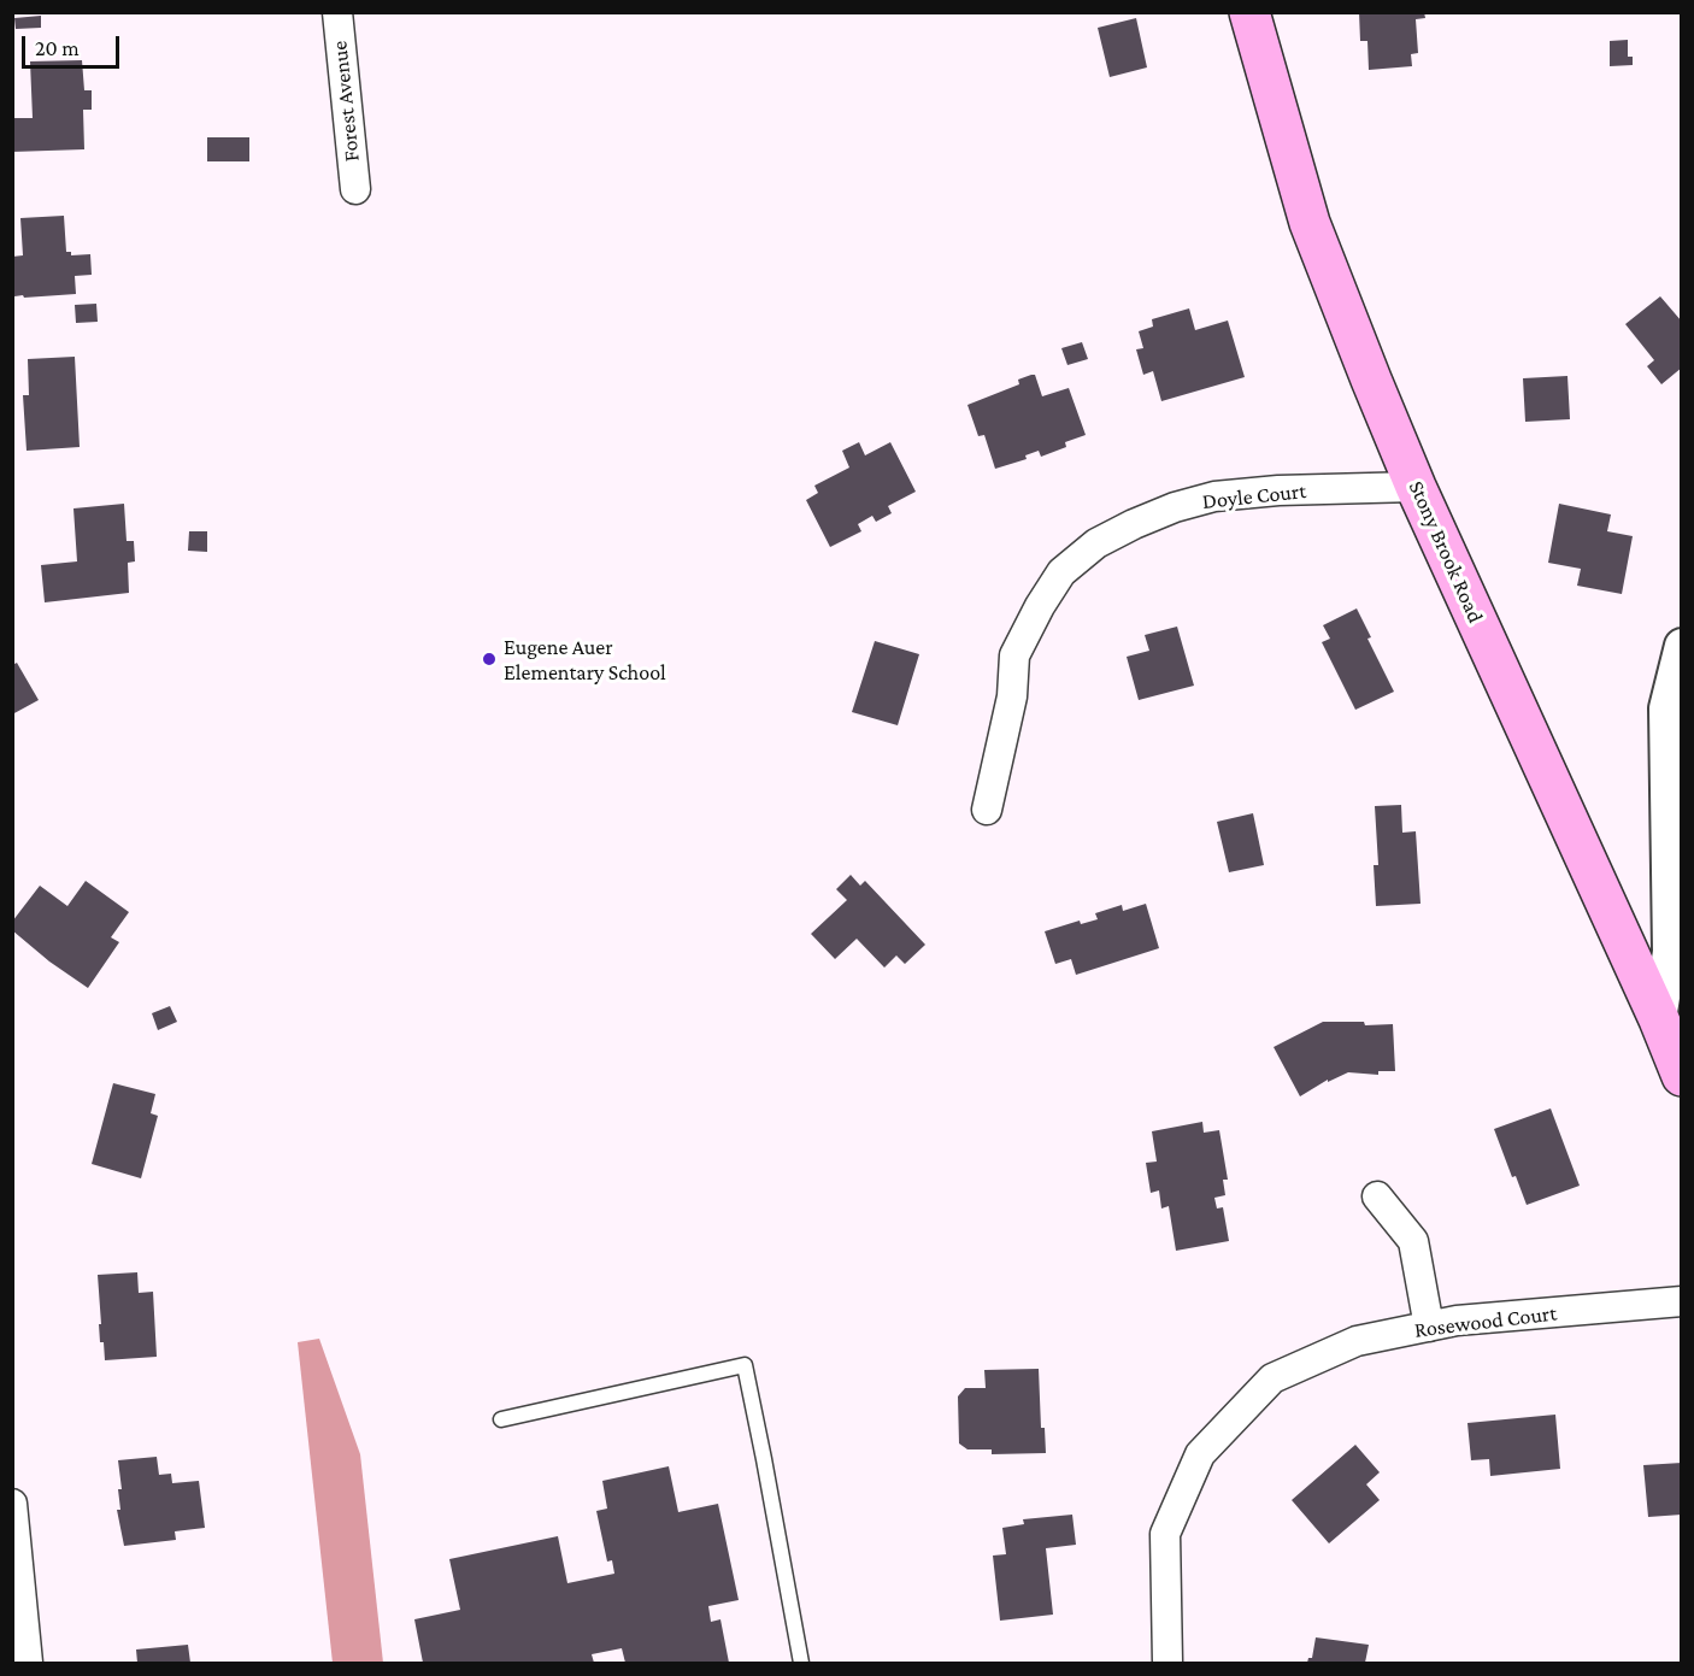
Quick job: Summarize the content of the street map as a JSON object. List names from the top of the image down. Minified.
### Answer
{"streets":{"main road":["Stony Brook Road"],"street":["Forest Avenue","Doyle Court","Rosewood Court"]},"crossings":[["Doyle Court","Stony Brook Road"]],"places":["Eugene Auer Elementary School"],"scale_bar":"20 m"}
